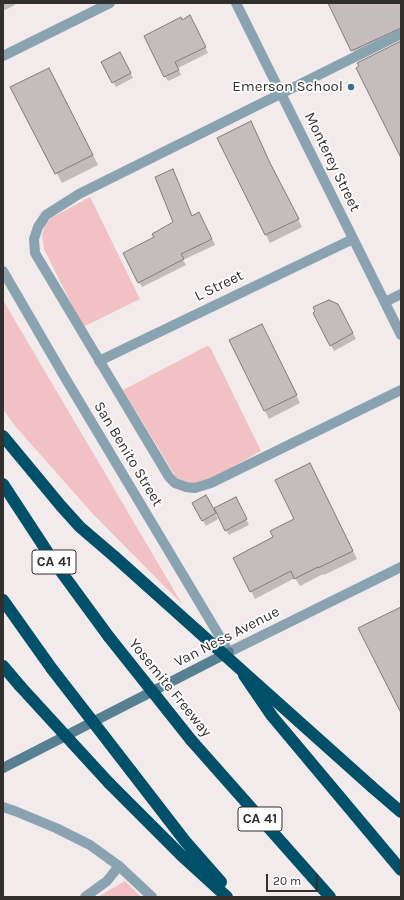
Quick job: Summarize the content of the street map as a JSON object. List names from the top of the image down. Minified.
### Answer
{"streets":{"highway":["CA 41","Yosemite Freeway"],"main road":["Van Ness Avenue"],"street":["Monterey Street","L Street","San Benito Street"]},"crossings":[["Monterey Street","L Street"],["San Benito Street","Van Ness Avenue"]],"places":["Emerson School"],"scale_bar":"20 m"}
